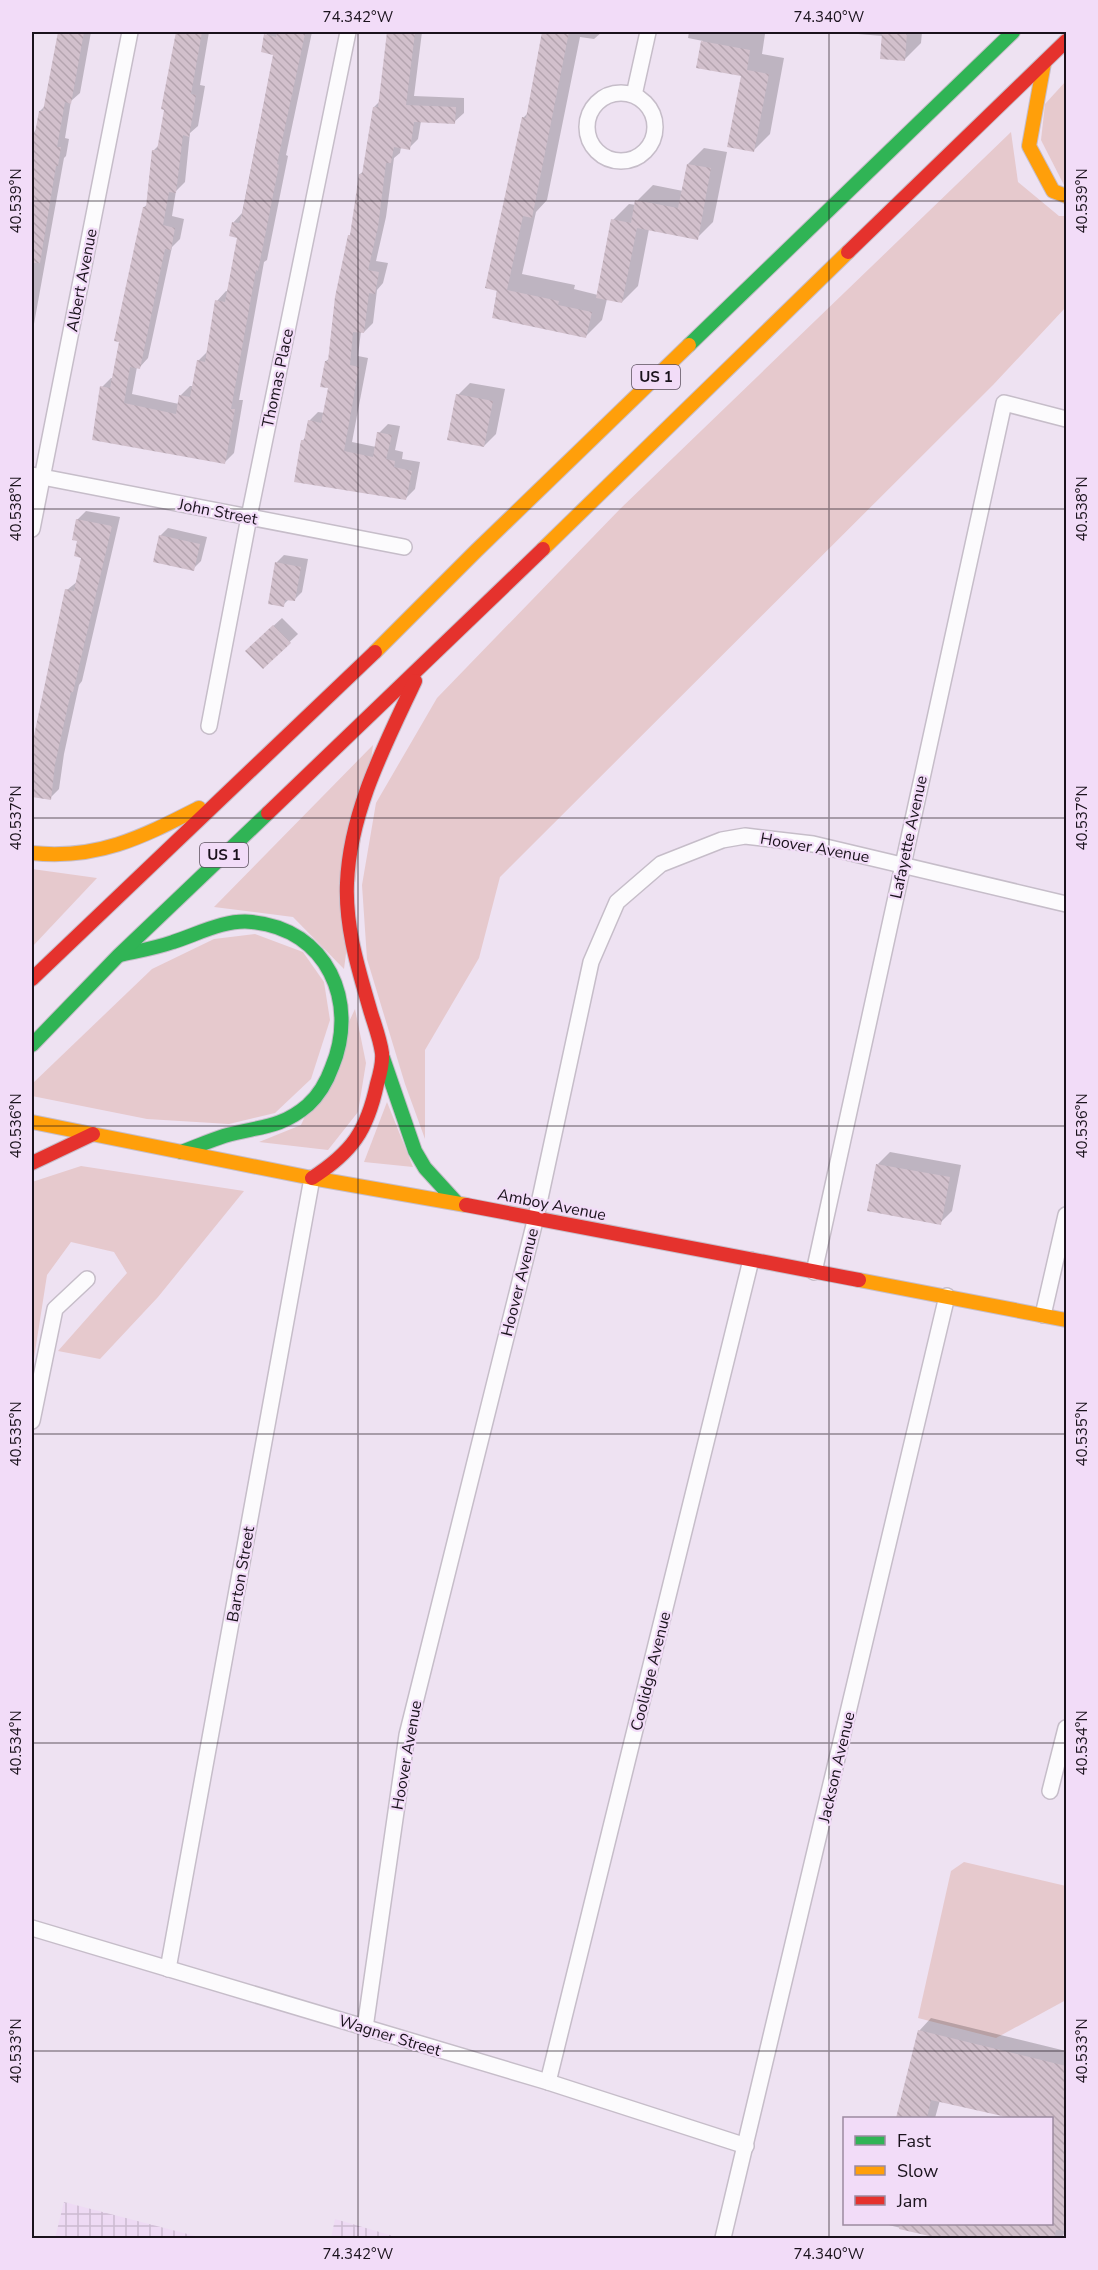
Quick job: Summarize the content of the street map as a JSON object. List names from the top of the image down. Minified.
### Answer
{"streets":{"main road":["US 1","Amboy Avenue"],"street":["Albert Avenue","Thomas Place","John Street","Lafayette Avenue","Hoover Avenue","Barton Street","Coolidge Avenue","Jackson Avenue","Wagner Street"]},"crossings":[["Albert Avenue","John Street"],["Thomas Place","John Street"],["Lafayette Avenue","Hoover Avenue"],["Lafayette Avenue","Amboy Avenue"],["Hoover Avenue","Amboy Avenue"],["Hoover Avenue","Wagner Street"],["Amboy Avenue","Barton Street"],["Amboy Avenue","Coolidge Avenue"],["Amboy Avenue","Jackson Avenue"],["Barton Street","Wagner Street"],["Coolidge Avenue","Wagner Street"],["Jackson Avenue","Wagner Street"]],"legend":["Fast","Slow","Jam"],"coordinates":["74.342°W","74.340°W","40.539°N","40.538°N","40.537°N","40.536°N","40.535°N","40.534°N","40.533°N"]}
